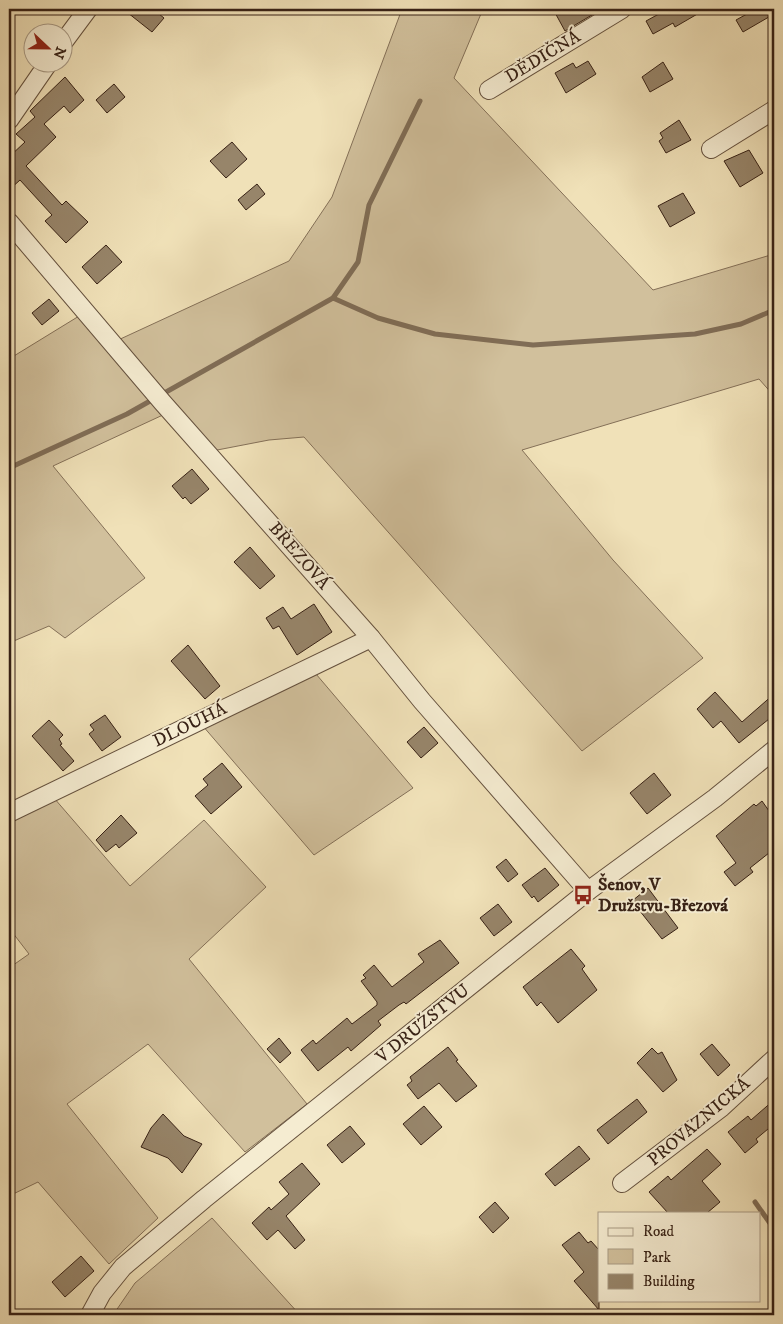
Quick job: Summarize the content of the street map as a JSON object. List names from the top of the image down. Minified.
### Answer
{"streets":{"street":["DĚDIČNÁ","BŘEZOVÁ","DLOUHÁ","V DRUŽSTVU","PROVAZNICKÁ"]},"crossings":[["BŘEZOVÁ","DLOUHÁ"],["BŘEZOVÁ","V DRUŽSTVU"]],"places":{"bus stop":["Šenov, V Družstvu-Březová"]},"legend":["Road","Park","Building"],"north":"right"}
